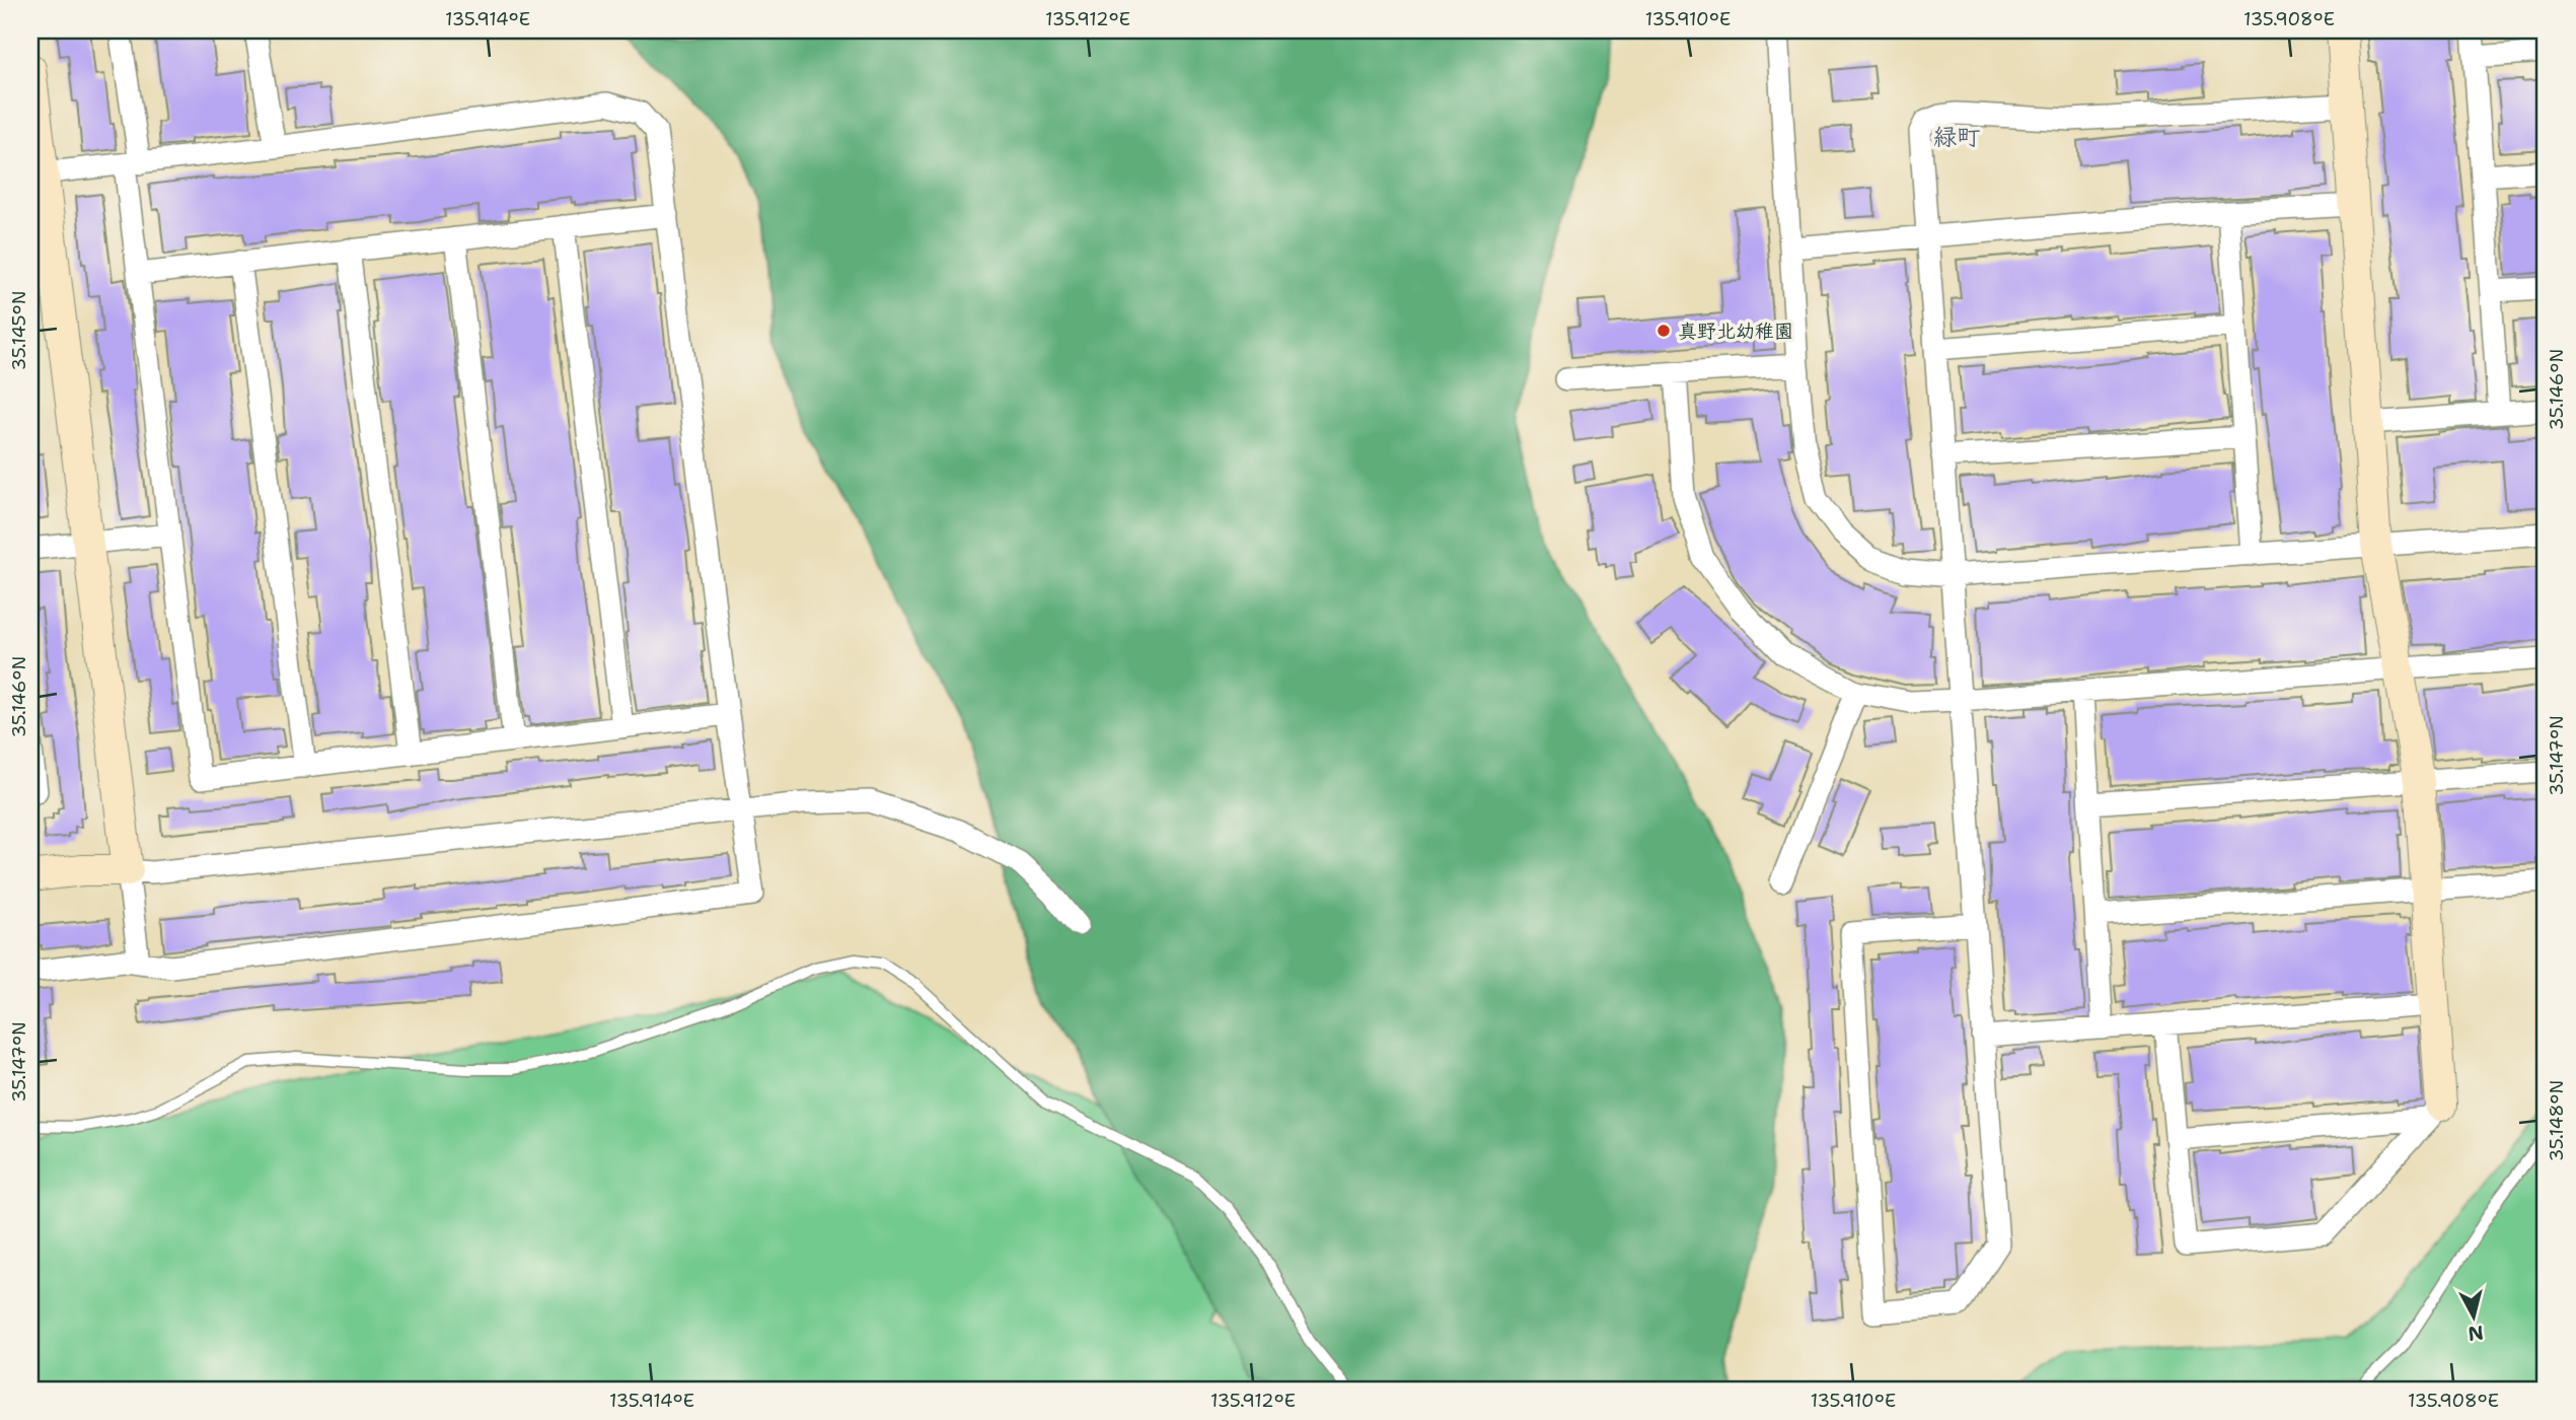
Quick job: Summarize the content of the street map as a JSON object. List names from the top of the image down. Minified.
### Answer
{"districts":["緑町"],"places":["真野北幼稚園"],"north":"bottom","coordinates":["135.914°E","135.912°E","135.910°E","135.908°E","35.145°N","35.146°N","35.147°N","35.148°N"]}
